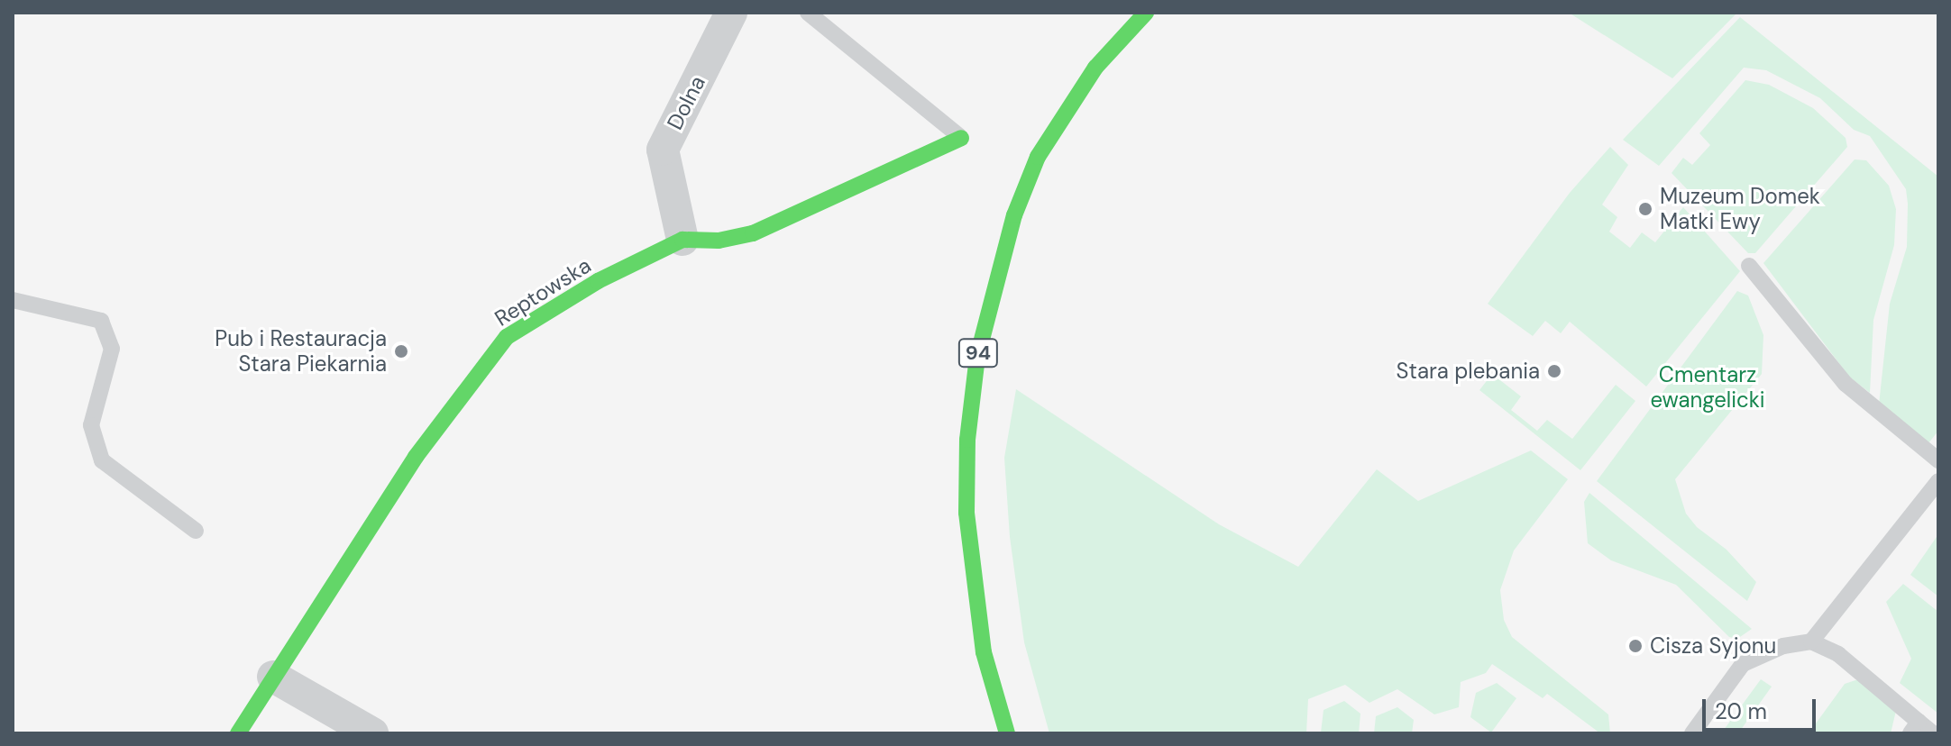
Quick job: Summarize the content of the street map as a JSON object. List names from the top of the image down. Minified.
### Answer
{"streets":{"street":["Dolna","Reptowska","94"]},"crossings":[["Dolna","Reptowska"]],"parks":["Cmentarz ewangelicki"],"places":["Muzeum Domek Matki Ewy","Pub i Restauracja Stara Piekarnia","Stara plebania","Cisza Syjonu"],"scale_bar":"20 m"}
